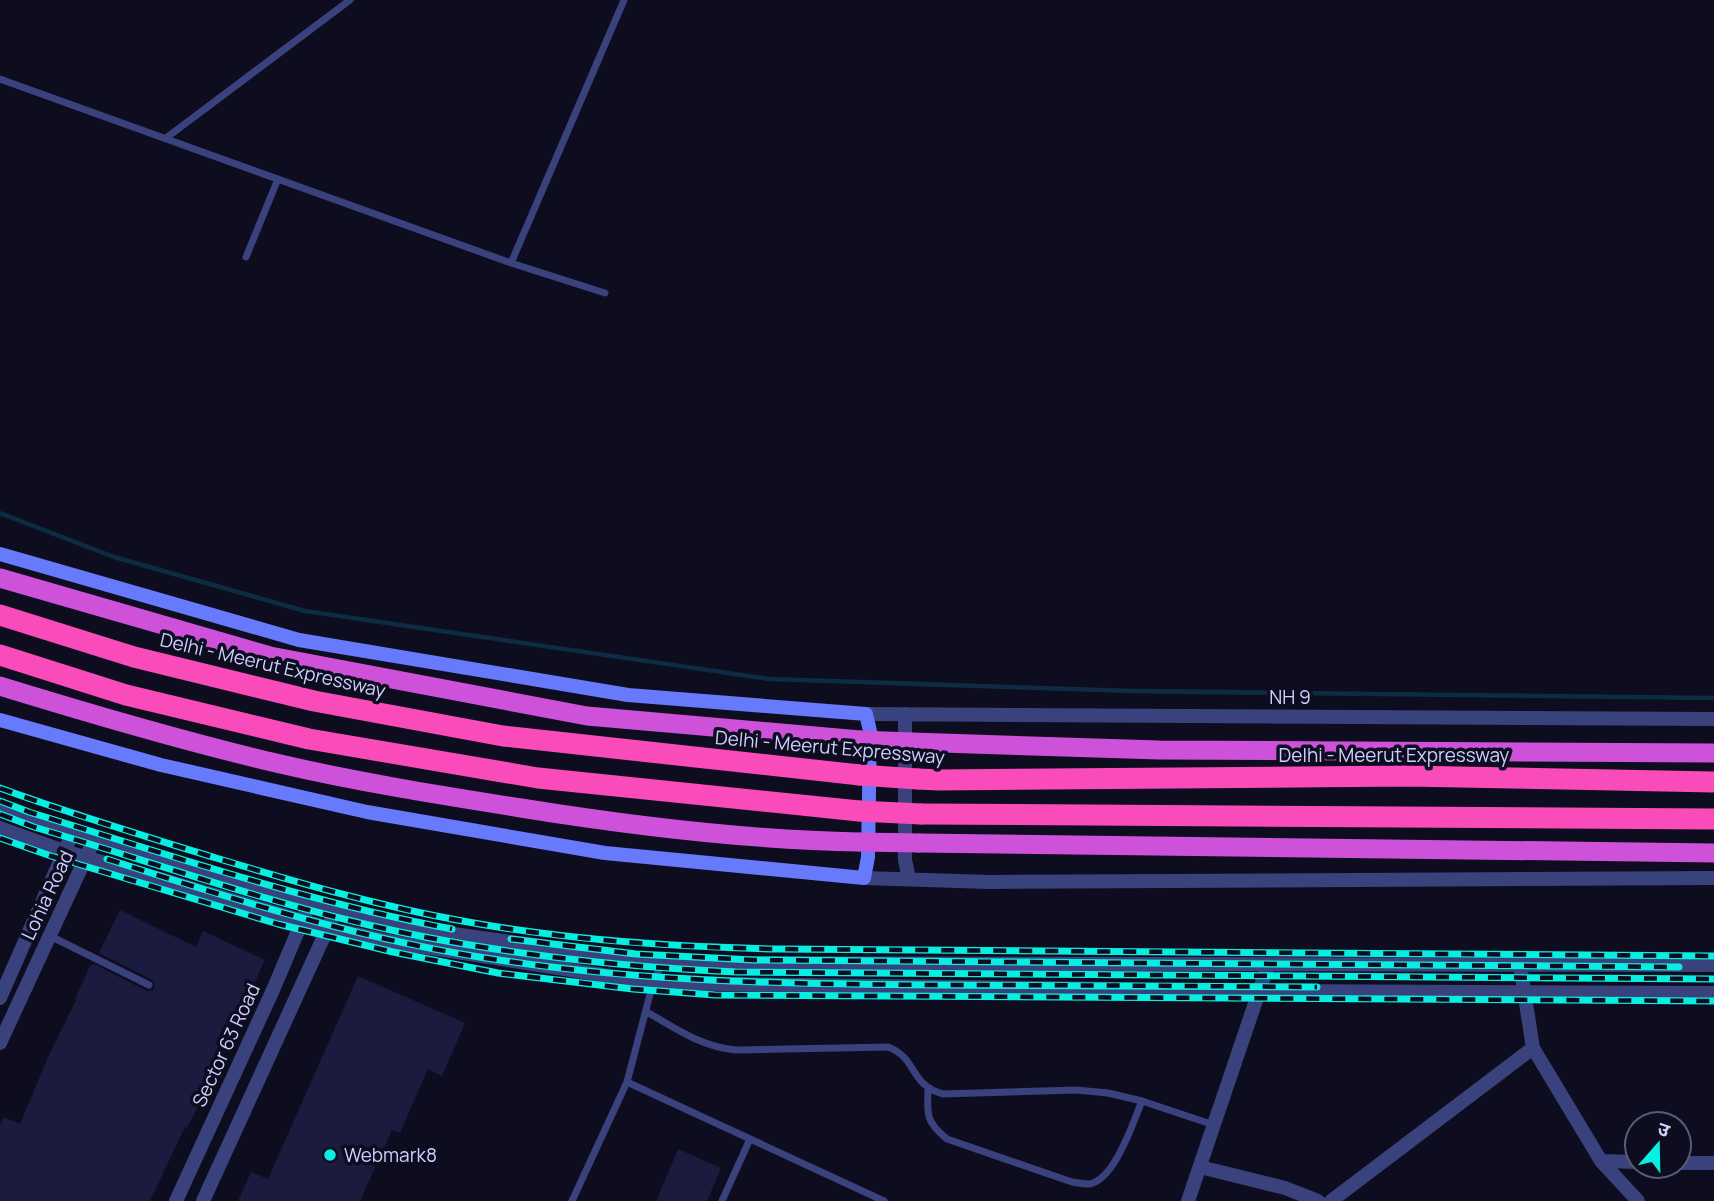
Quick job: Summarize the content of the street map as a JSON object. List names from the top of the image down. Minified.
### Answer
{"streets":{"highway":["Delhi - Meerut Expressway"],"street":["NH 9","Lohia Road","Sector 63 Road"]},"places":["Webmark8"],"north":"top"}
